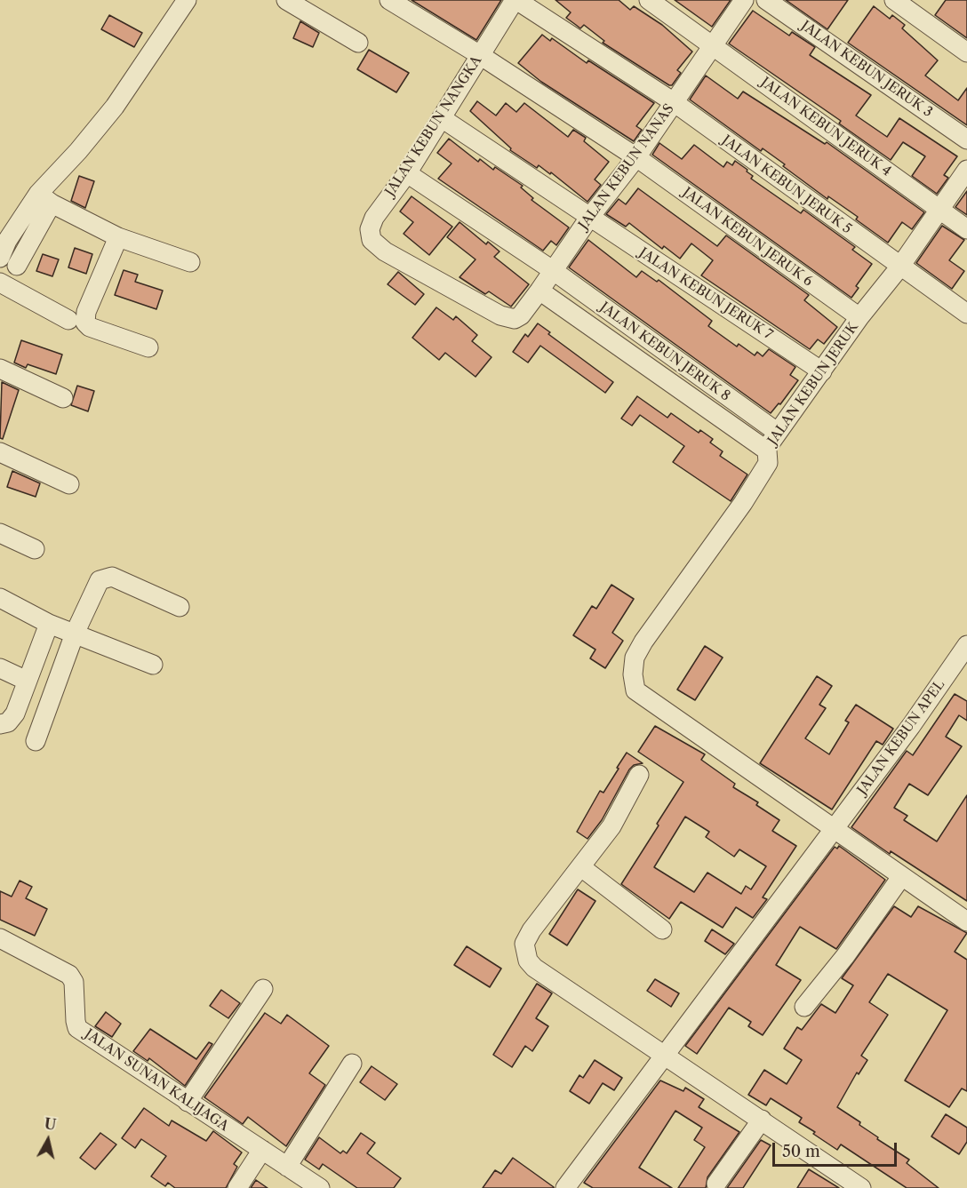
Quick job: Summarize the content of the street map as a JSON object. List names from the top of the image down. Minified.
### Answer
{"streets":{"street":["JALAN KEBUN JERUK 3","JALAN KEBUN NANGKA","JALAN KEBUN JERUK 4","JALAN KEBUN NANAS","JALAN KEBUN JERUK 5","JALAN KEBUN JERUK 6","JALAN KEBUN JERUK 7","JALAN KEBUN JERUK 8","JALAN KEBUN JERUK","JALAN KEBUN APEL","JALAN SUNAN KALIJAGA"]},"crossings":[["JALAN KEBUN NANGKA","JALAN KEBUN NANAS"],["JALAN KEBUN NANGKA","JALAN KEBUN JERUK 5"],["JALAN KEBUN NANGKA","JALAN KEBUN JERUK 6"],["JALAN KEBUN NANGKA","JALAN KEBUN JERUK 7"],["JALAN KEBUN NANGKA","JALAN KEBUN JERUK 8"],["JALAN KEBUN JERUK 4","JALAN KEBUN NANAS"],["JALAN KEBUN JERUK 4","JALAN KEBUN JERUK"],["JALAN KEBUN NANAS","JALAN KEBUN JERUK 5"],["JALAN KEBUN NANAS","JALAN KEBUN JERUK 6"],["JALAN KEBUN NANAS","JALAN KEBUN JERUK 7"],["JALAN KEBUN NANAS","JALAN KEBUN JERUK 8"],["JALAN KEBUN NANAS","JALAN KEBUN JERUK"],["JALAN KEBUN JERUK 5","JALAN KEBUN JERUK"],["JALAN KEBUN JERUK 6","JALAN KEBUN JERUK"],["JALAN KEBUN JERUK 7","JALAN KEBUN JERUK"],["JALAN KEBUN JERUK 8","JALAN KEBUN JERUK"]],"scale_bar":"50 m","north":"top"}
